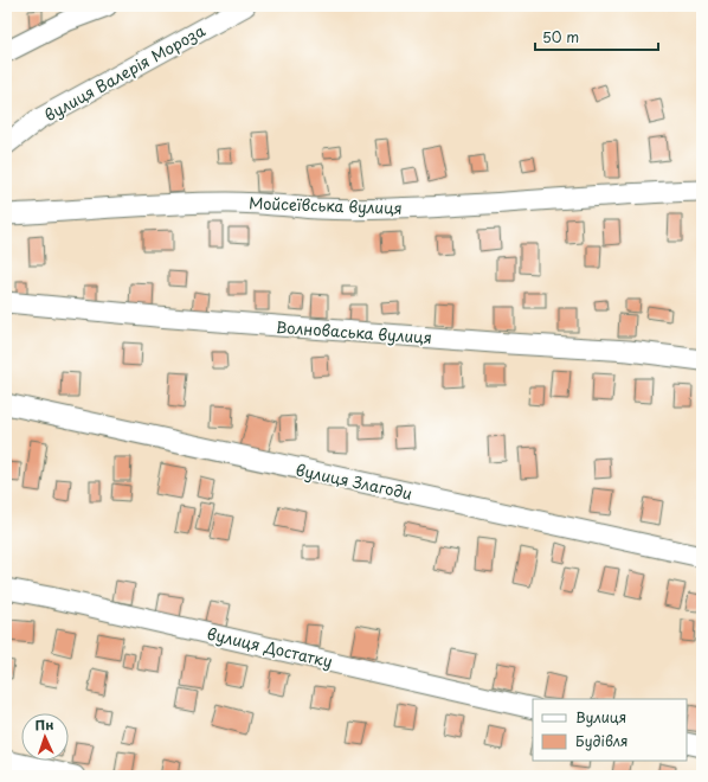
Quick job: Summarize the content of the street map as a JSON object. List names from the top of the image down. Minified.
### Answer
{"streets":{"street":["вулиця Валерія Мороза","Мойсеївська вулиця","Волноваська вулиця","вулиця Злагоди","вулиця Достатку"]},"legend":["Вулиця","Будівля"],"scale_bar":"50 m","north":"top"}
